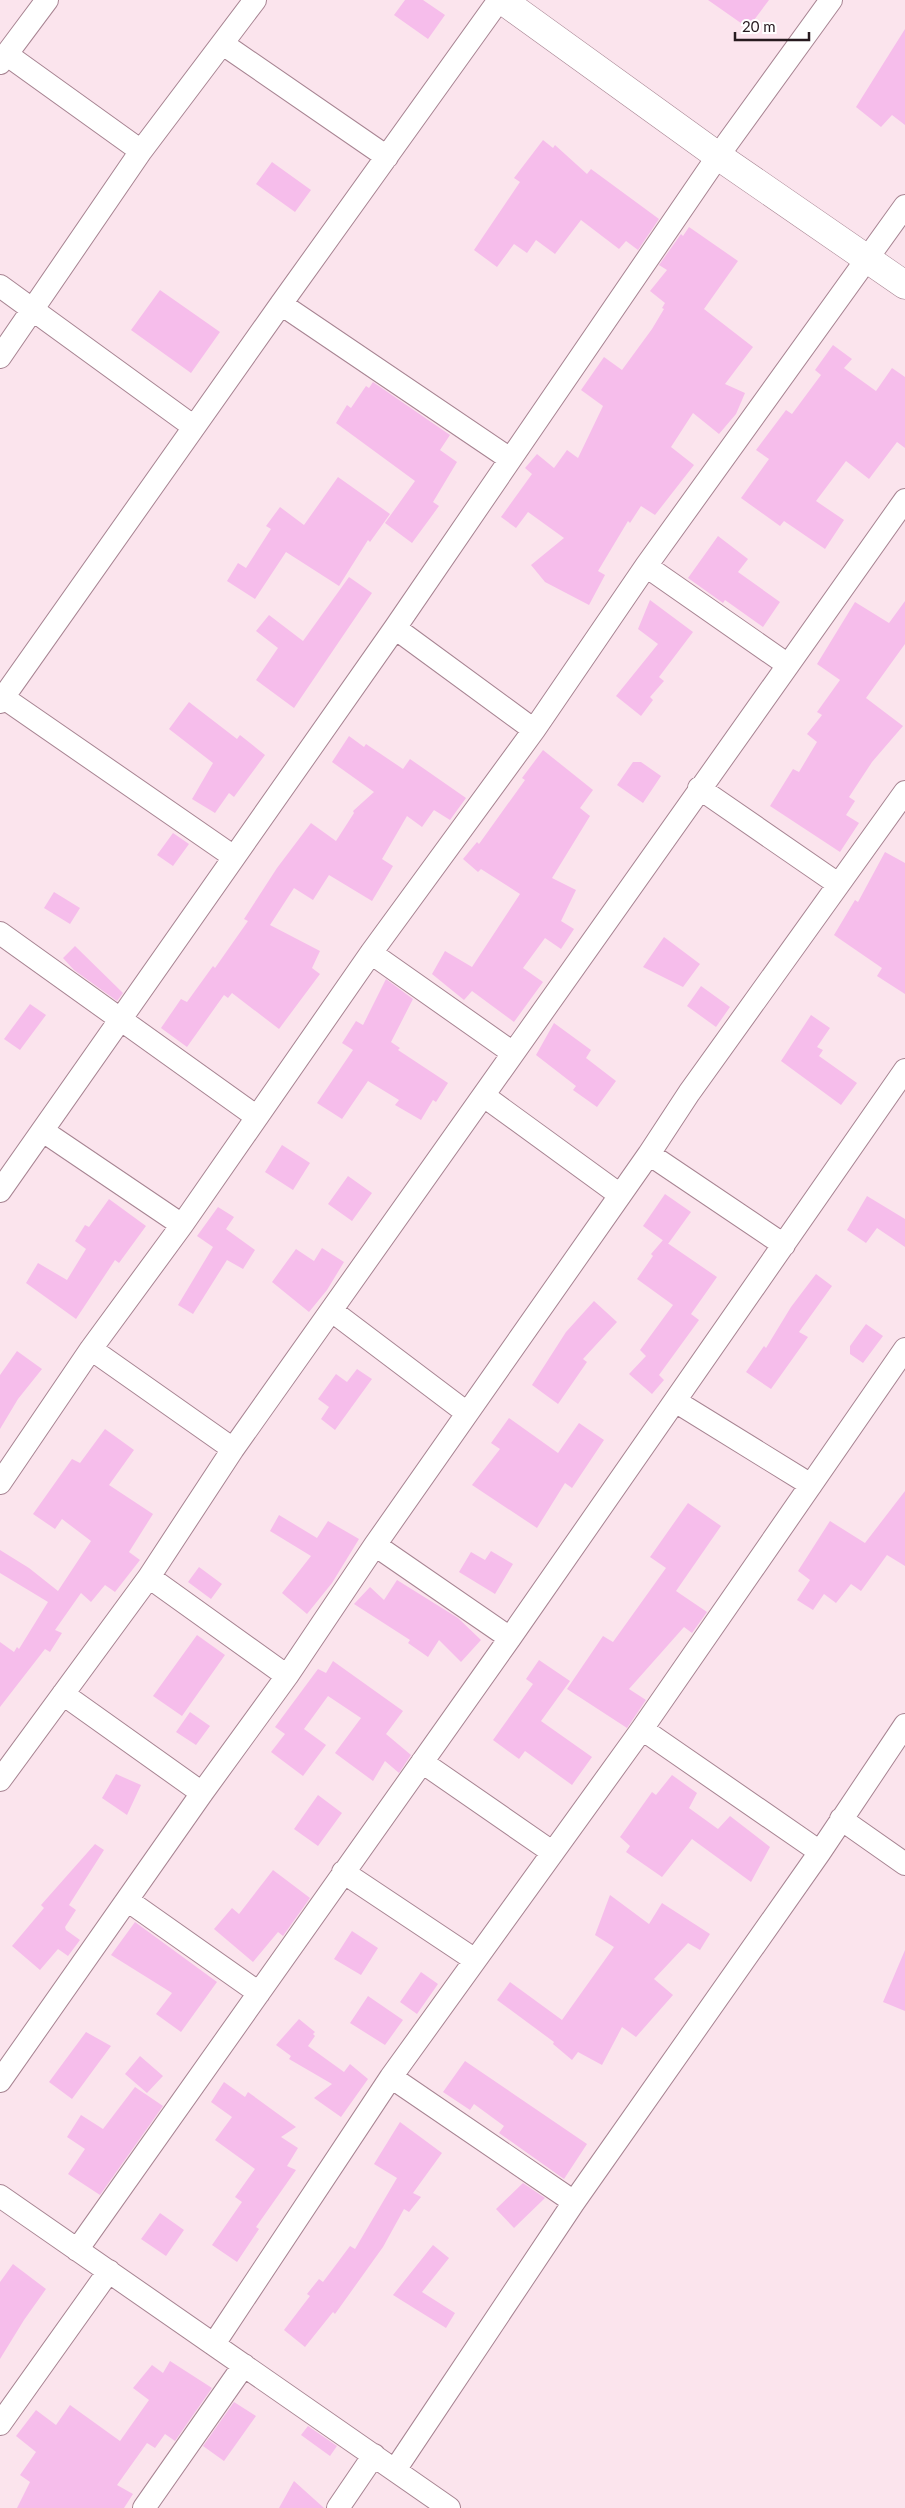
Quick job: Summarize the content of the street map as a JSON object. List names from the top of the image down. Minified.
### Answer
{"scale_bar":"20 m"}
